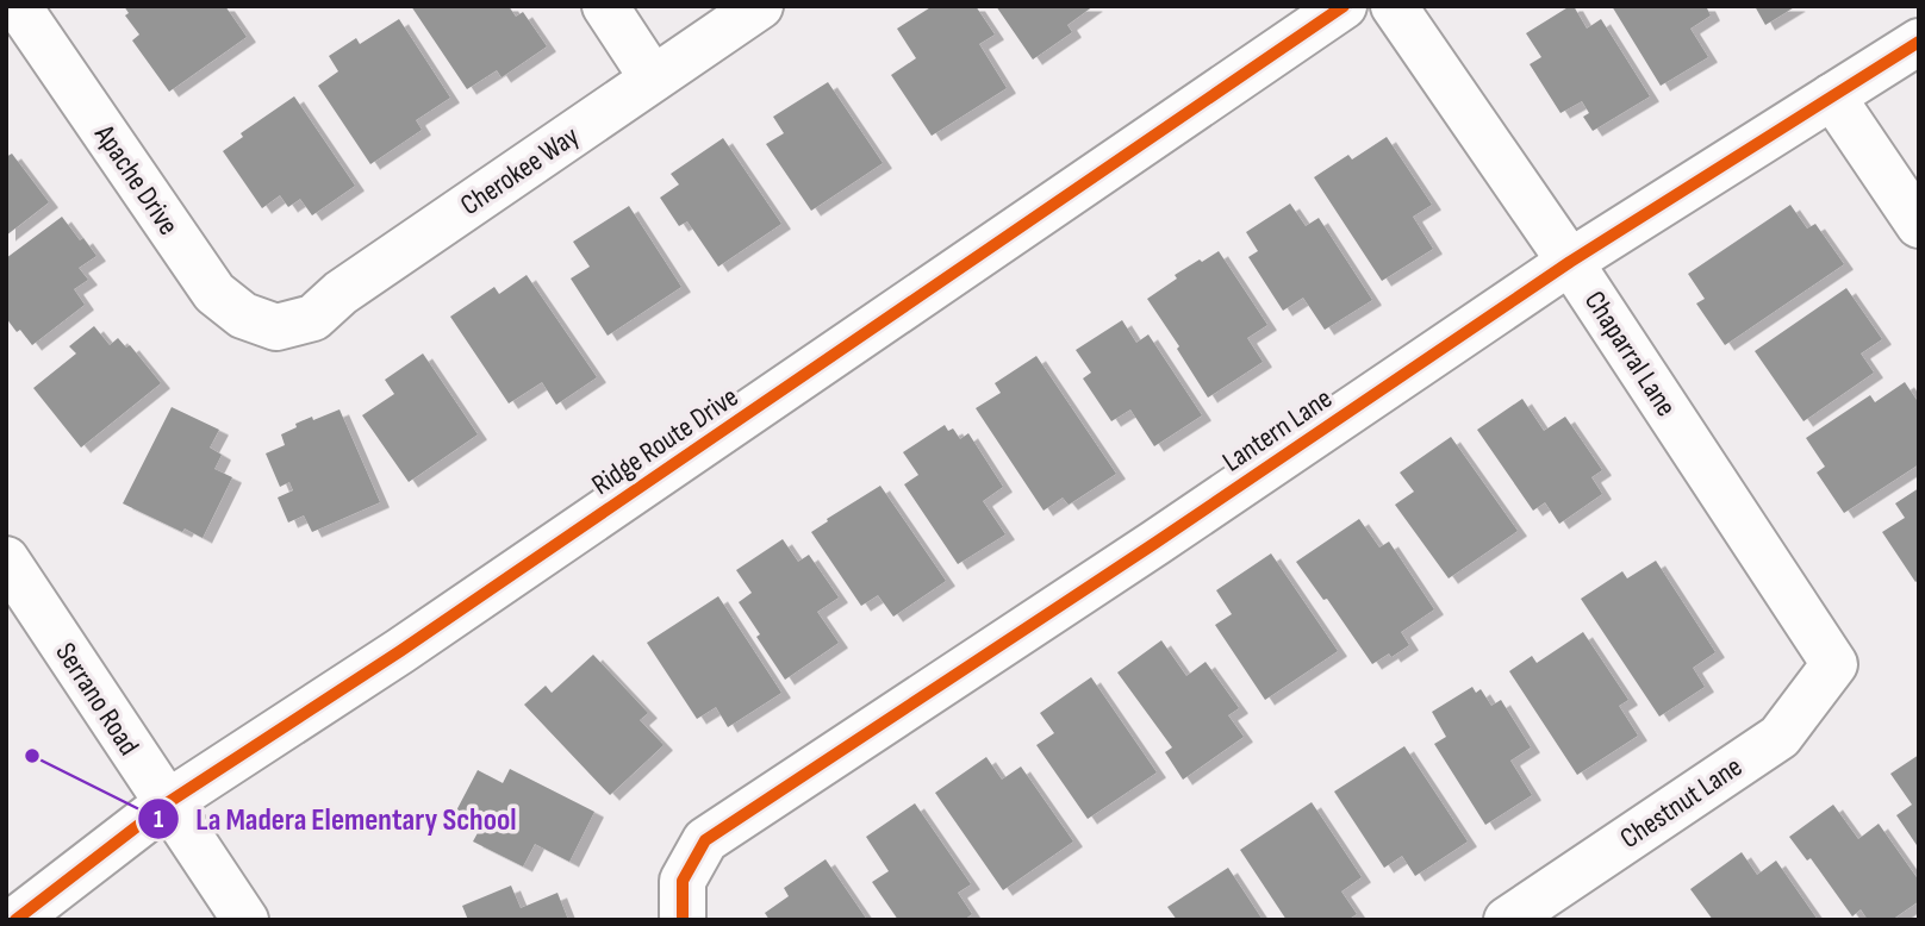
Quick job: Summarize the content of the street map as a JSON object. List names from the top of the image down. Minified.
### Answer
{"streets":{"street":["Cherokee Way","Apache Drive","Chaparral Lane","Lantern Lane","Ridge Route Drive","Serrano Road","Chestnut Lane"]},"crossings":[["Cherokee Way","Apache Drive"],["Chaparral Lane","Lantern Lane"],["Chaparral Lane","Chestnut Lane"],["Ridge Route Drive","Serrano Road"]],"places":["La Madera Elementary School"]}
